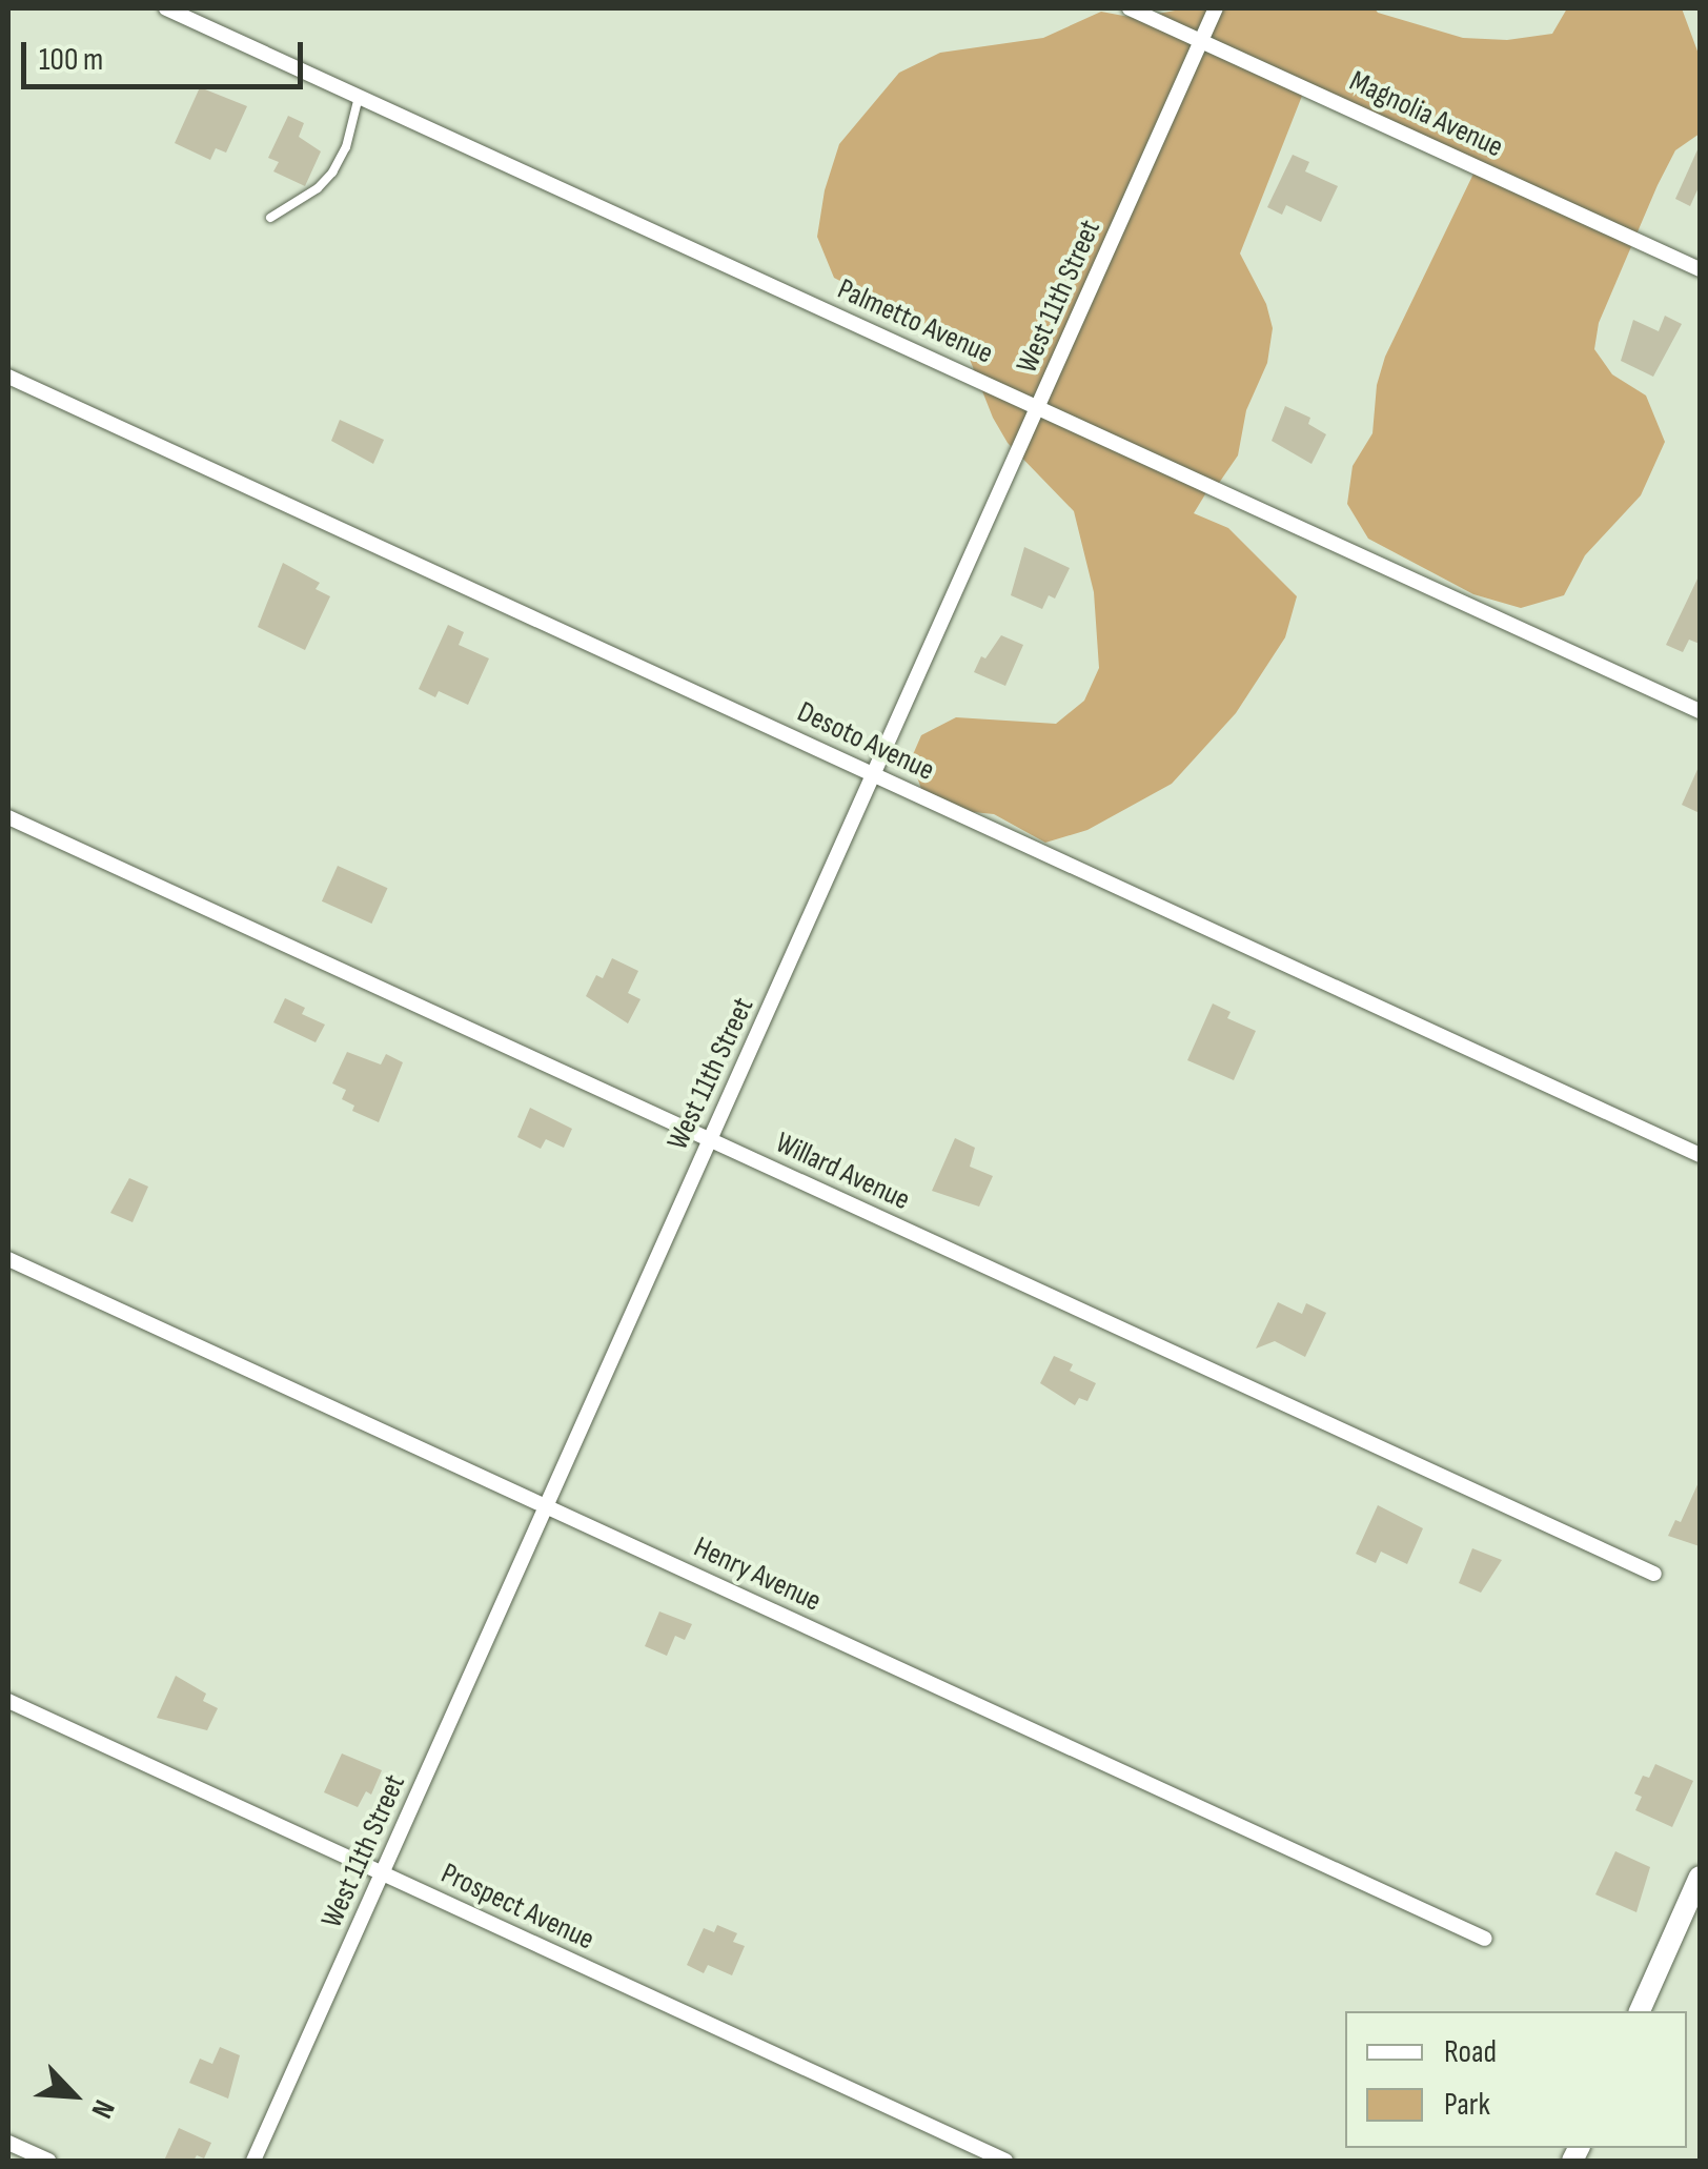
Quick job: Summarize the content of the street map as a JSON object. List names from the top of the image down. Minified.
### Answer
{"streets":{"street":["Magnolia Avenue","West 11th Street","Palmetto Avenue","Desoto Avenue","Willard Avenue","Henry Avenue","Prospect Avenue"]},"crossings":[["Magnolia Avenue","West 11th Street"],["West 11th Street","Palmetto Avenue"],["West 11th Street","Desoto Avenue"],["West 11th Street","Willard Avenue"],["West 11th Street","Henry Avenue"],["West 11th Street","Prospect Avenue"]],"legend":["Road","Park"],"scale_bar":"100 m","north":"bottom right"}
